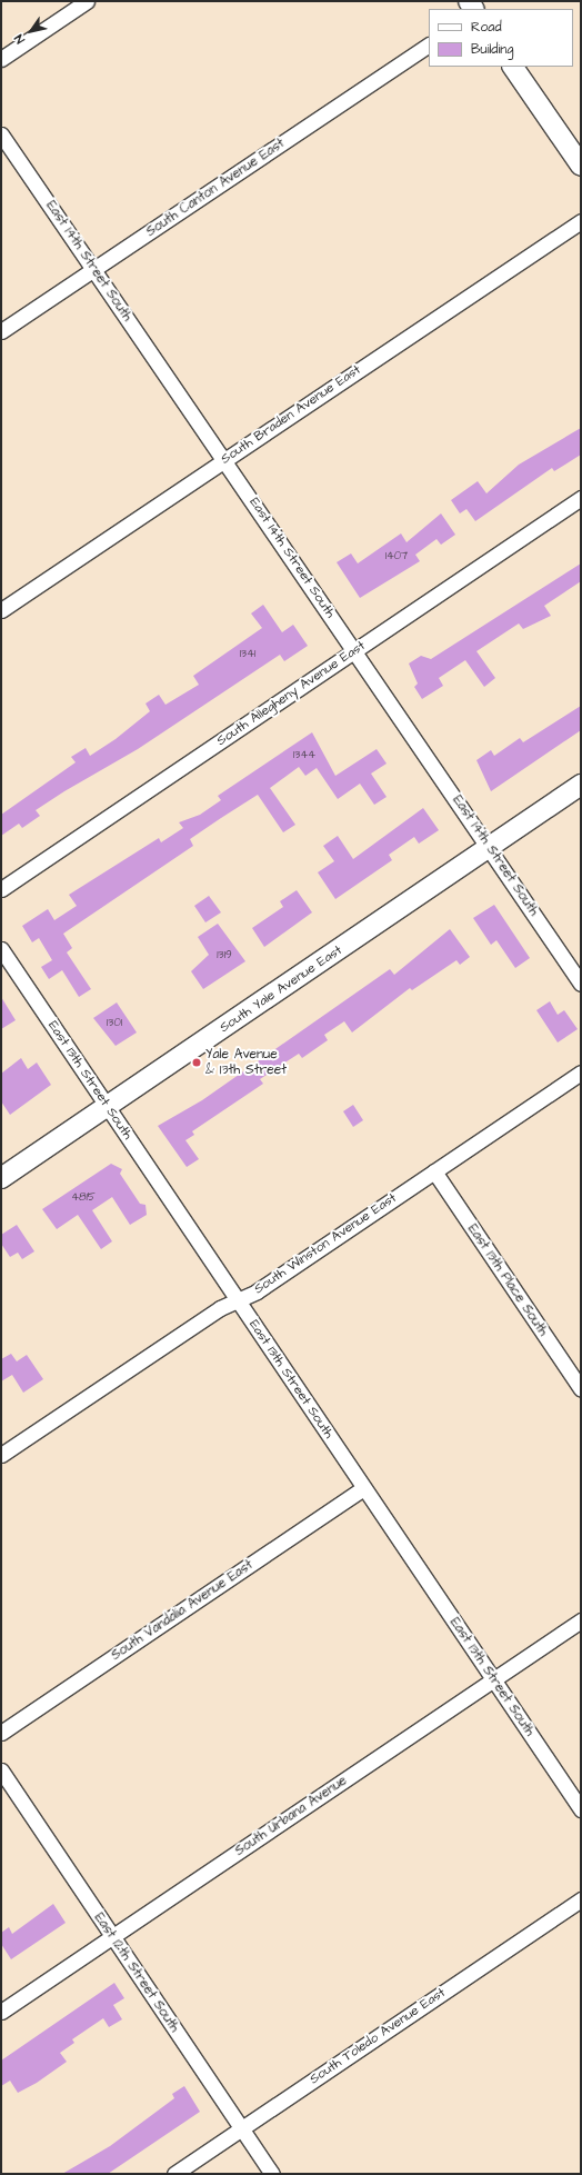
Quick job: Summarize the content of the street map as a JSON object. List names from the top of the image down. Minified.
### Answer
{"streets":{"main road":["South Yale Avenue East"],"street":["South Canton Avenue East","East 14th Street South","South Braden Avenue East","South Allegheny Avenue East","East 13th Street South","South Winston Avenue East","East 13th Place South","South Vandalia Avenue East","South Urbana Avenue","East 12th Street South","South Toledo Avenue East"]},"crossings":[["South Canton Avenue East","East 14th Street South"],["East 14th Street South","South Braden Avenue East"],["East 14th Street South","South Allegheny Avenue East"],["East 14th Street South","South Yale Avenue East"],["South Yale Avenue East","East 13th Street South"],["East 13th Street South","South Winston Avenue East"],["East 13th Street South","South Vandalia Avenue East"],["East 13th Street South","South Urbana Avenue"],["South Winston Avenue East","East 13th Place South"],["South Urbana Avenue","East 12th Street South"],["East 12th Street South","South Toledo Avenue East"]],"places":["Yale Avenue & 13th Street"],"house_numbers":["1407","1341","1344","1319","1301","4815"],"legend":["Road","Building"],"north":"bottom left"}
